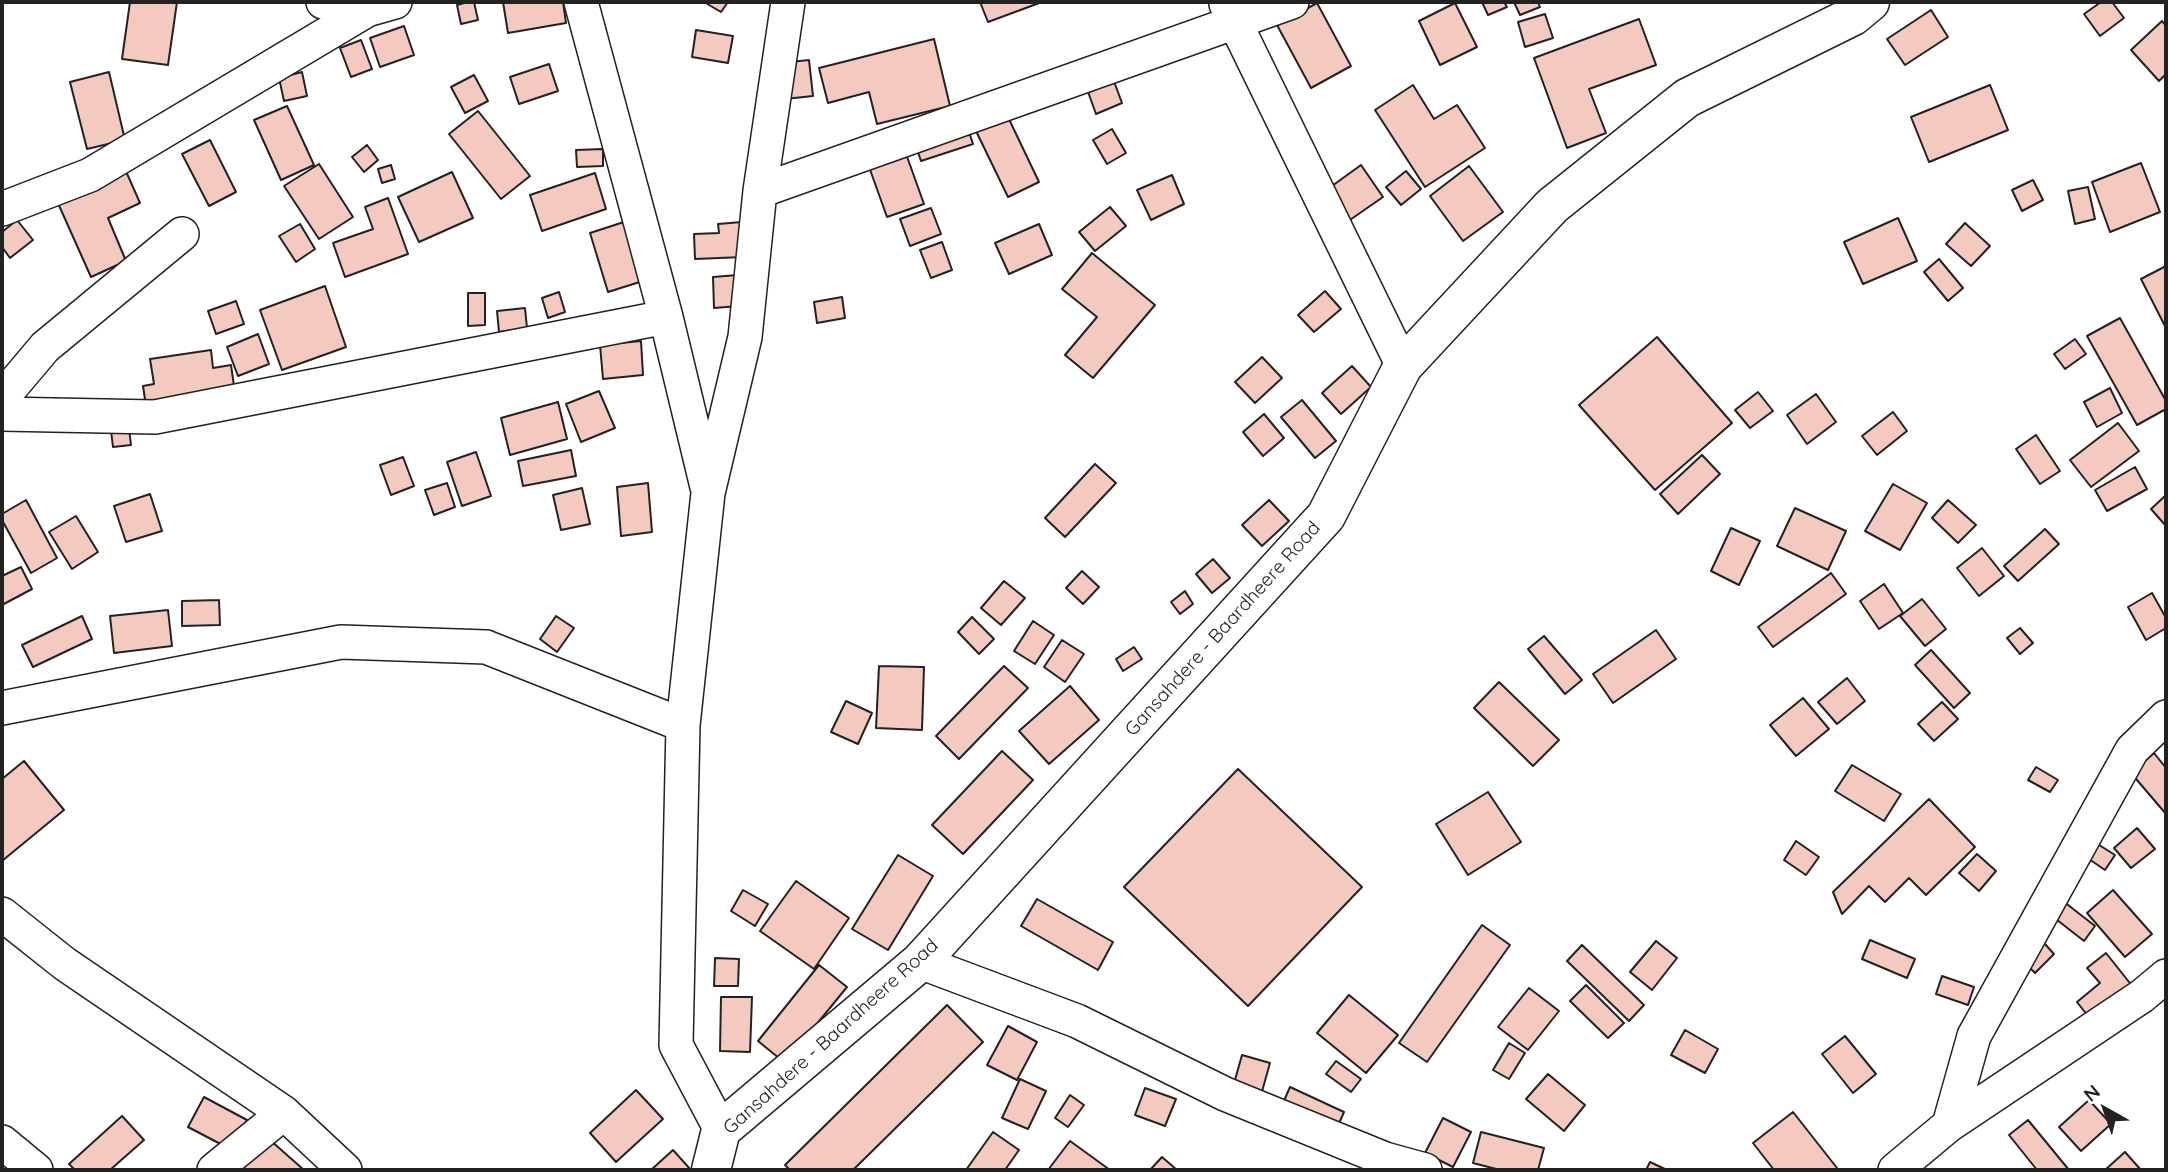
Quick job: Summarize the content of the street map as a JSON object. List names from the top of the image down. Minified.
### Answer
{"streets":{"main road":["Gansahdere - Baardheere Road"]},"north":"top left"}
